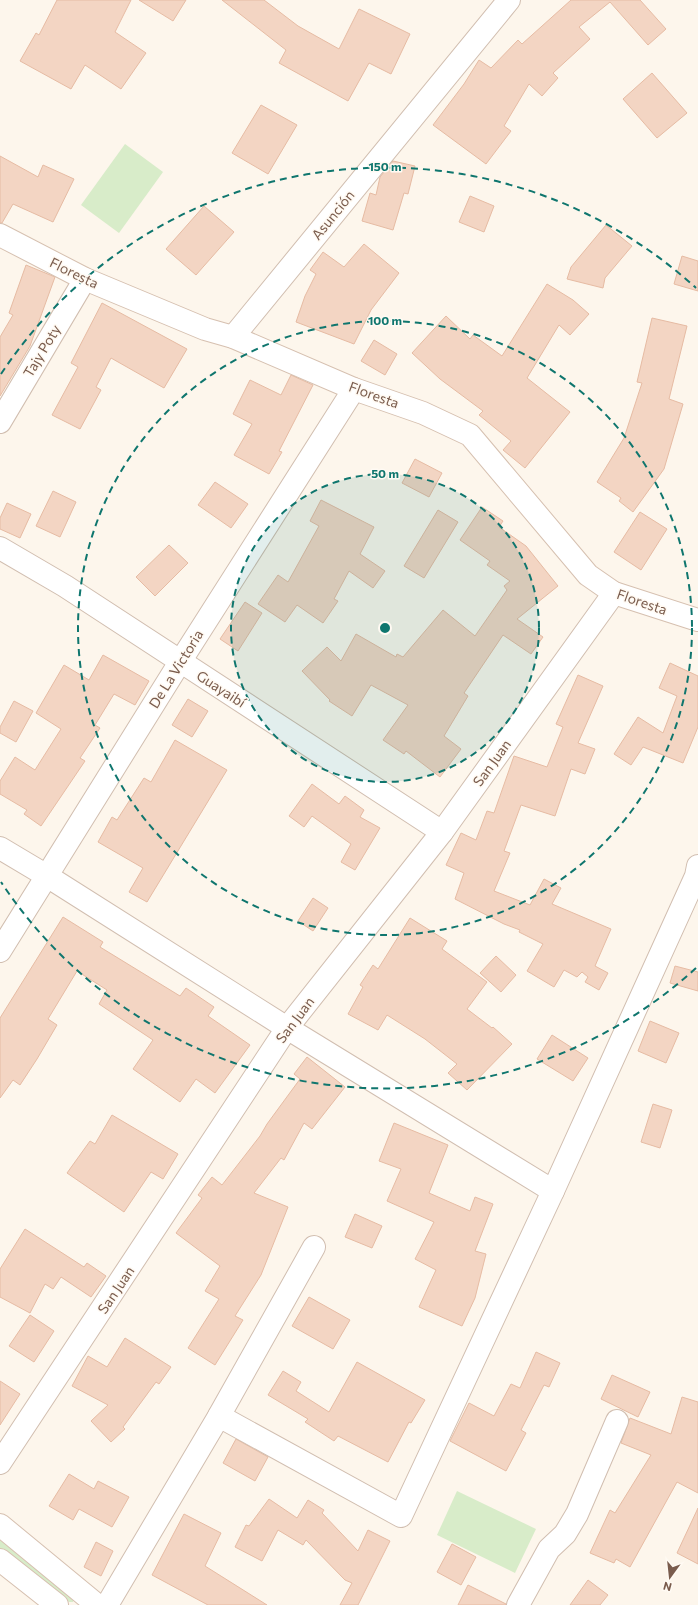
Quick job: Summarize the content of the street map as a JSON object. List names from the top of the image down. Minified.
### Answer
{"streets":{"street":["Asunción","Floresta","Tajy Poty","De La Victoria","Guayaibí","San Juan"]},"crossings":[["Asunción","Floresta"],["Floresta","Tajy Poty"],["Floresta","De La Victoria"],["Floresta","San Juan"],["De La Victoria","Guayaibí"],["Guayaibí","San Juan"]],"north":"bottom","rings":["150 m","100 m","50 m"]}
